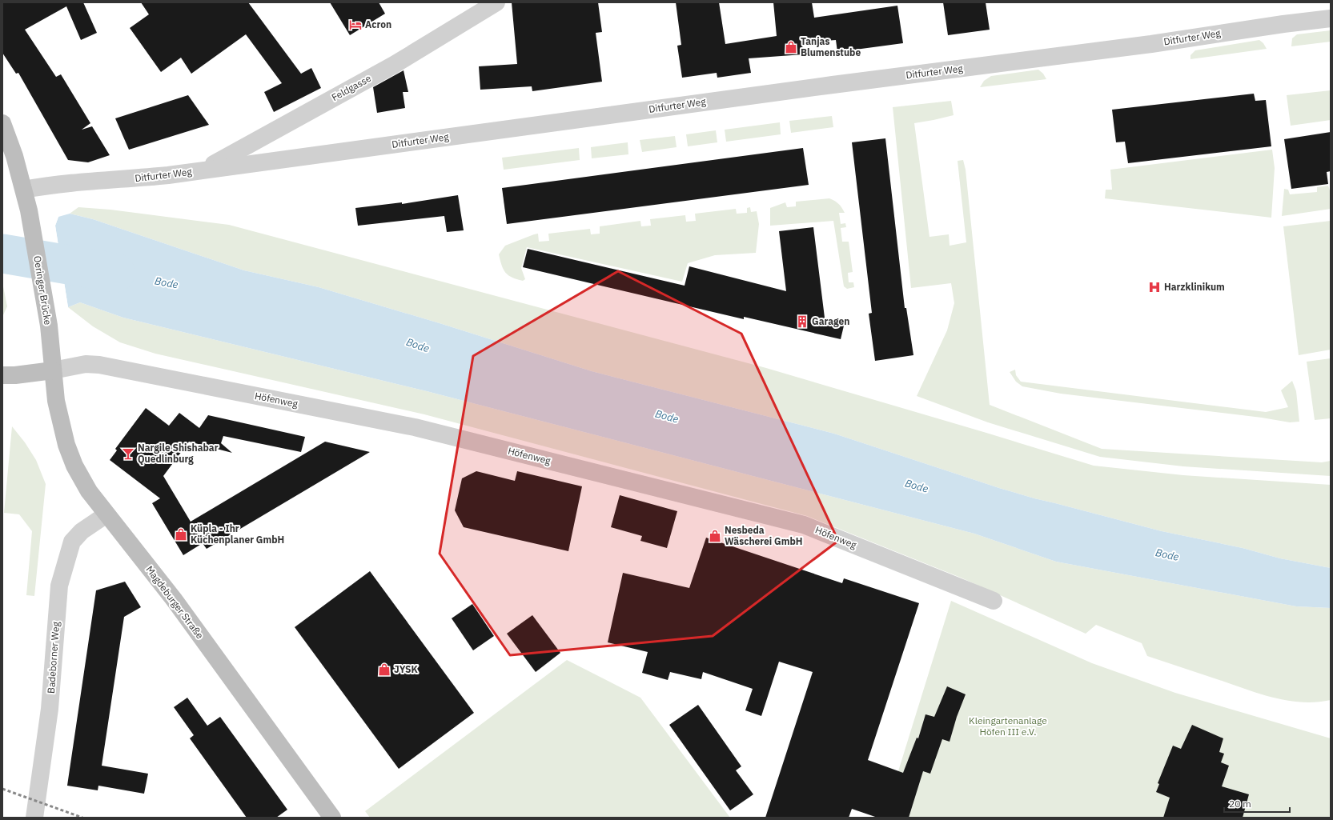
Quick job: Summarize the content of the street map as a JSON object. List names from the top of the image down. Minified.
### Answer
{"streets":{"main road":["Oeringer Brücke","Magdeburger Straße"],"street":["Ditfurter Weg","Feldgasse","Höfenweg","Badeborner Weg"]},"crossings":[["Ditfurter Weg","Feldgasse"],["Ditfurter Weg","Oeringer Brücke"],["Oeringer Brücke","Höfenweg"],["Oeringer Brücke","Magdeburger Straße"],["Höfenweg","Magdeburger Straße"],["Magdeburger Straße","Badeborner Weg"]],"water":["Bode"],"parks":["Kleingartenanlage Höfen III e.V."],"places":{"hotel":["Acron"],"shop":["Tanjas Blumenstube","Küpla - Ihr Küchenplaner GmbH","Nesbeda Wäscherei GmbH","JYSK"],"hospital":["Harzklinikum"],"building":["Garagen"],"bar":["Nargile Shishabar Quedlinburg"]},"scale_bar":"20 m"}
